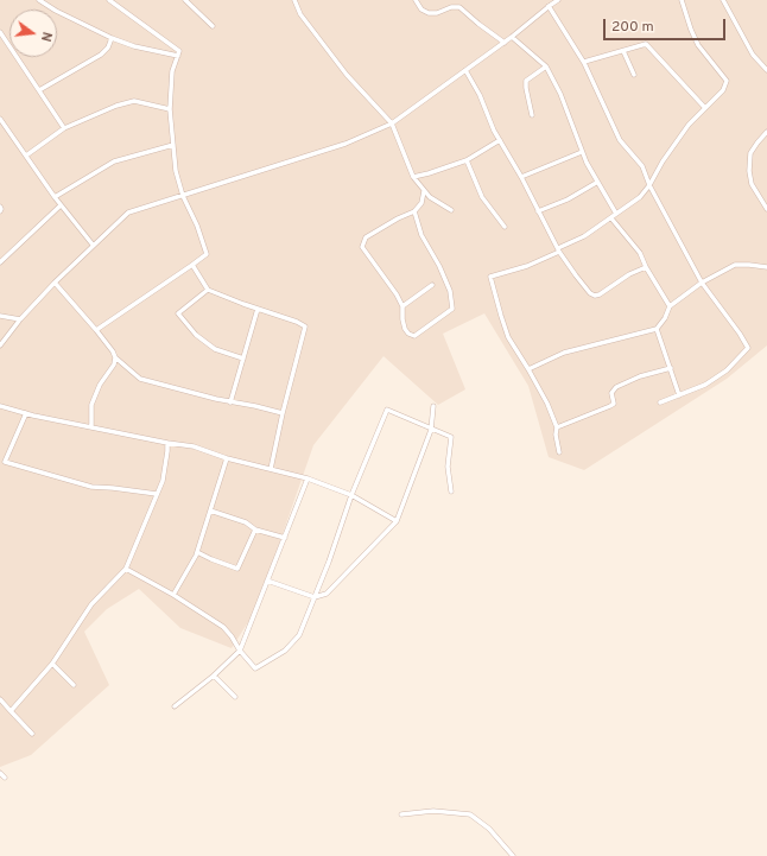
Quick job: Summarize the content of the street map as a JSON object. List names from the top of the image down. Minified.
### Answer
{"scale_bar":"200 m","north":"right"}
